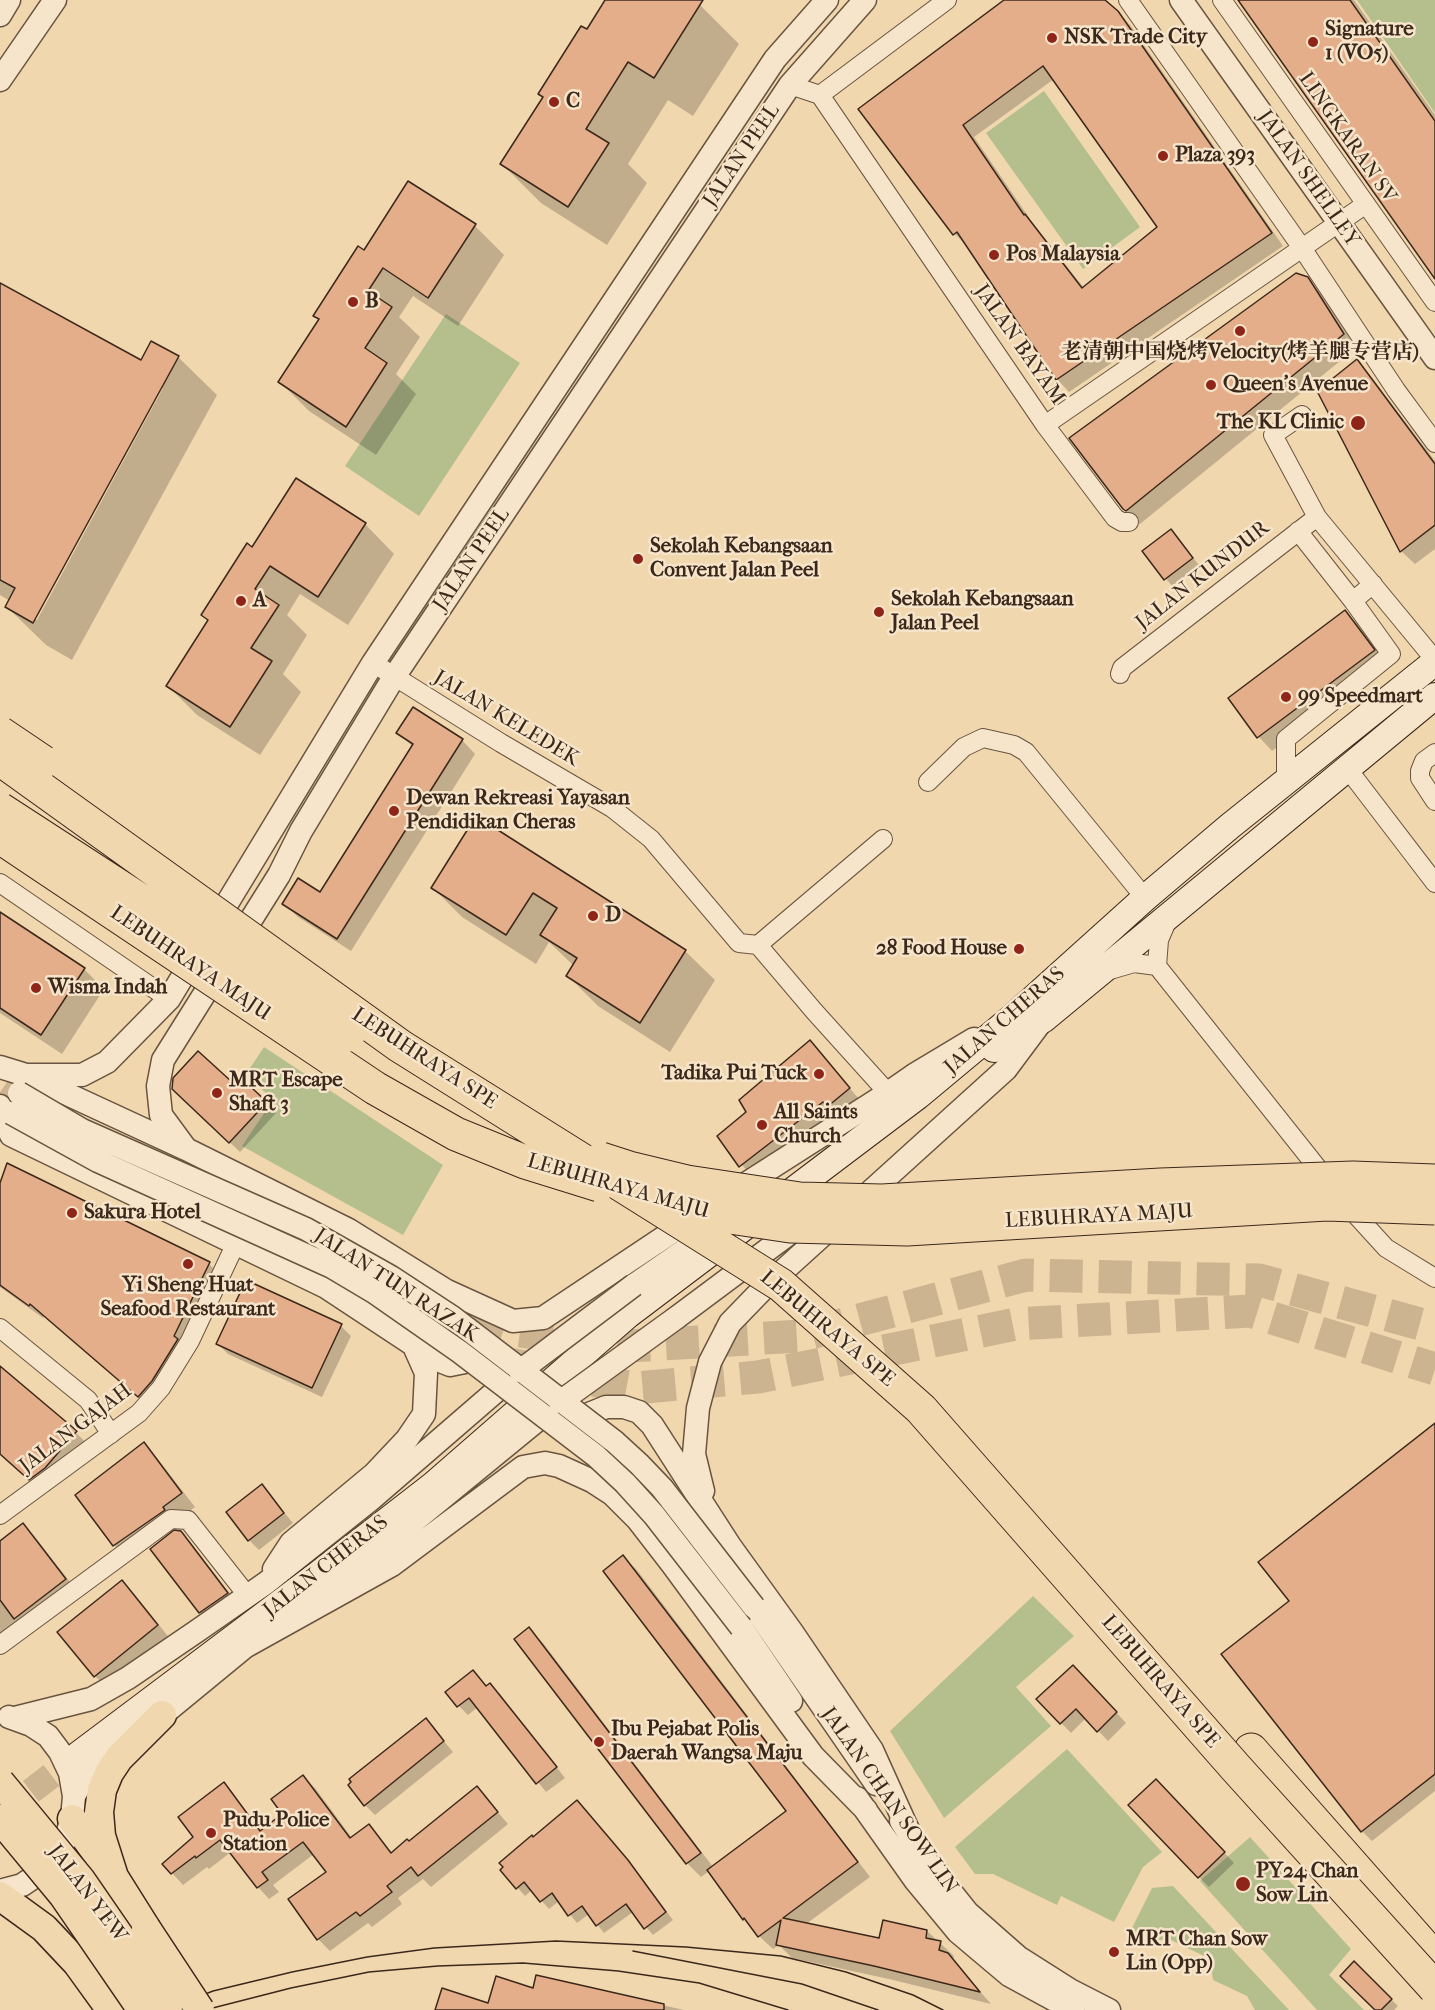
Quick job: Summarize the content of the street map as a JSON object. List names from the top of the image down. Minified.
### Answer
{"streets":{"highway":["LEBUHRAYA MAJU","LEBUHRAYA SPE"],"main road":["JALAN CHERAS","JALAN YEW"],"street":["LINGKARAN SV","JALAN PEEL","JALAN SHELLEY","JALAN BAYAM","JALAN KUNDUR","JALAN KELEDEK","JALAN TUN RAZAK","JALAN GAJAH","JALAN CHAN SOW LIN"]},"crossings":[["LINGKARAN SV","JALAN BAYAM"],["JALAN PEEL","JALAN KELEDEK"],["JALAN PEEL","JALAN TUN RAZAK"],["JALAN SHELLEY","JALAN BAYAM"],["JALAN TUN RAZAK","JALAN CHAN SOW LIN"]],"places":["NSK Trade City","Signature 1 (VO5)","C","Plaza 393","Pos Malaysia","B","老清朝中国烧烤Velocity(烤羊腿专营店)","Queen's Avenue","The KL Clinic","Sekolah Kebangsaan Convent Jalan Peel","A","Sekolah Kebangsaan Jalan Peel","99 Speedmart","Dewan Rekreasi Yayasan Pendidikan Cheras","D","28 Food House","Wisma Indah","Tadika Pui Tuck","MRT Escape Shaft 3","All Saints Church","Sakura Hotel","Yi Sheng Huat Seafood Restaurant","Ibu Pejabat Polis Daerah Wangsa Maju","Pudu Police Station","PY24 Chan Sow Lin","MRT Chan Sow Lin (Opp)"]}
